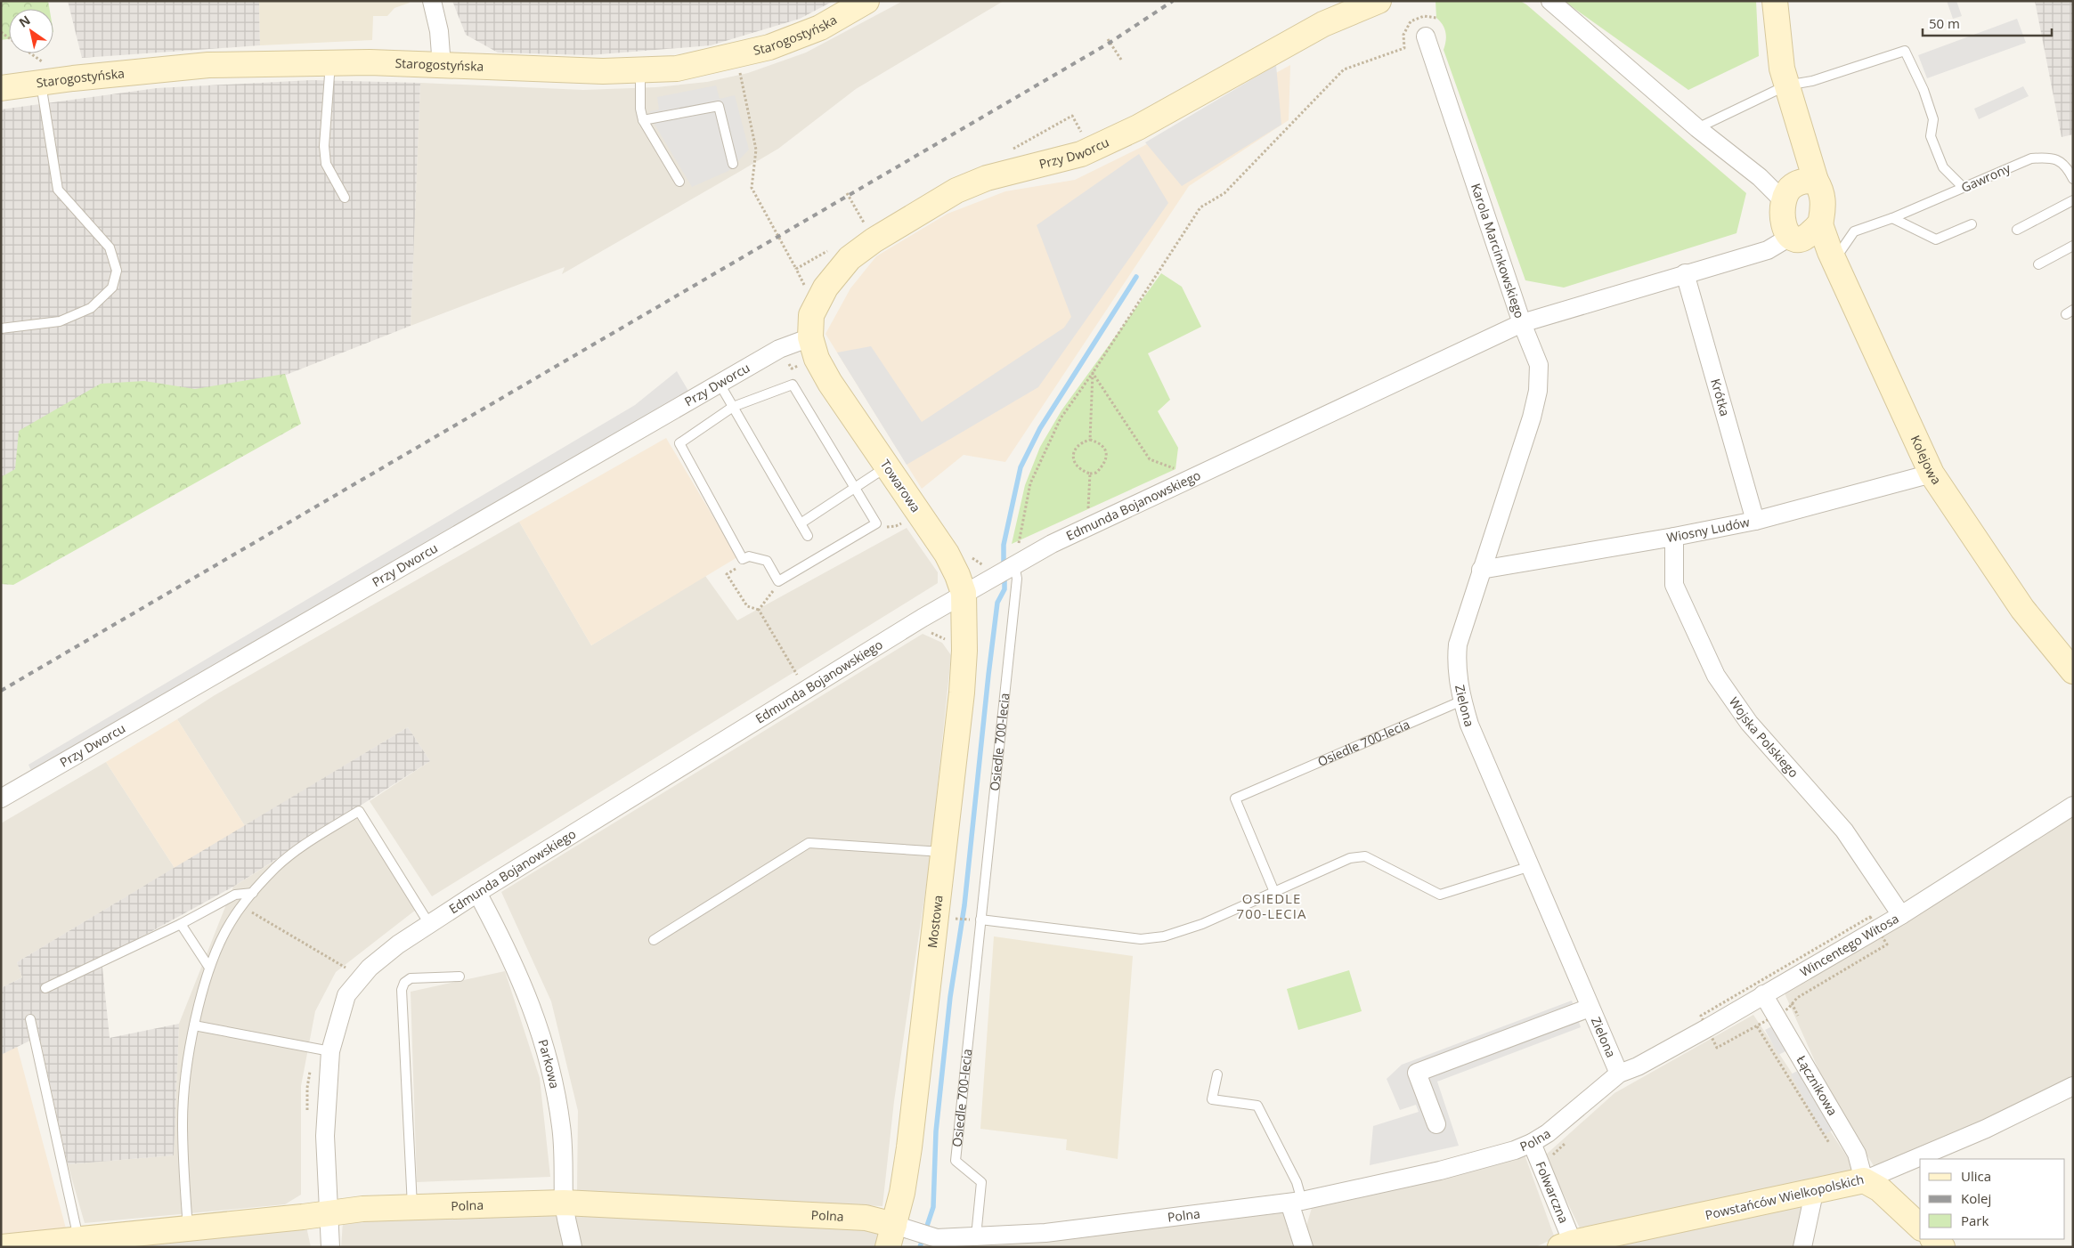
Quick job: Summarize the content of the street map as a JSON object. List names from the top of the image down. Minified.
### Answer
{"streets":{"street":["Starogostyńska","Przy Dworcu","Karola Marcinkowskiego","Krótka","Kolejowa","Towarowa","Edmunda Bojanowskiego","Wiosny Ludów","Zielona","Wojska Polskiego","Mostowa","Wincentego Witosa","Parkowa","Łącznikowa","Polna","Folwarczna","Powstańców Wielkopolskich"],"lane":["Gawrony","Osiedle 700-lecia"]},"crossings":[["Przy Dworcu","Towarowa"],["Gawrony","Kolejowa"],["Karola Marcinkowskiego","Krótka"],["Karola Marcinkowskiego","Kolejowa"],["Karola Marcinkowskiego","Edmunda Bojanowskiego"],["Karola Marcinkowskiego","Zielona"],["Krótka","Wiosny Ludów"],["Kolejowa","Wiosny Ludów"],["Towarowa","Edmunda Bojanowskiego"],["Towarowa","Mostowa"],["Edmunda Bojanowskiego","Zielona"],["Edmunda Bojanowskiego","Osiedle 700-lecia"],["Edmunda Bojanowskiego","Mostowa"],["Edmunda Bojanowskiego","Parkowa"],["Edmunda Bojanowskiego","Polna"],["Wiosny Ludów","Zielona"],["Wiosny Ludów","Wojska Polskiego"],["Zielona","Osiedle 700-lecia"],["Zielona","Wincentego Witosa"],["Zielona","Polna"],["Wojska Polskiego","Wincentego Witosa"],["Osiedle 700-lecia","Polna"],["Mostowa","Polna"],["Wincentego Witosa","Łącznikowa"],["Wincentego Witosa","Polna"],["Parkowa","Polna"],["Łącznikowa","Powstańców Wielkopolskich"],["Polna","Folwarczna"],["Folwarczna","Powstańców Wielkopolskich"]],"districts":["OSIEDLE 700-LECIA"],"legend":["Ulica","Kolej","Park"],"scale_bar":"50 m","north":"top left"}
